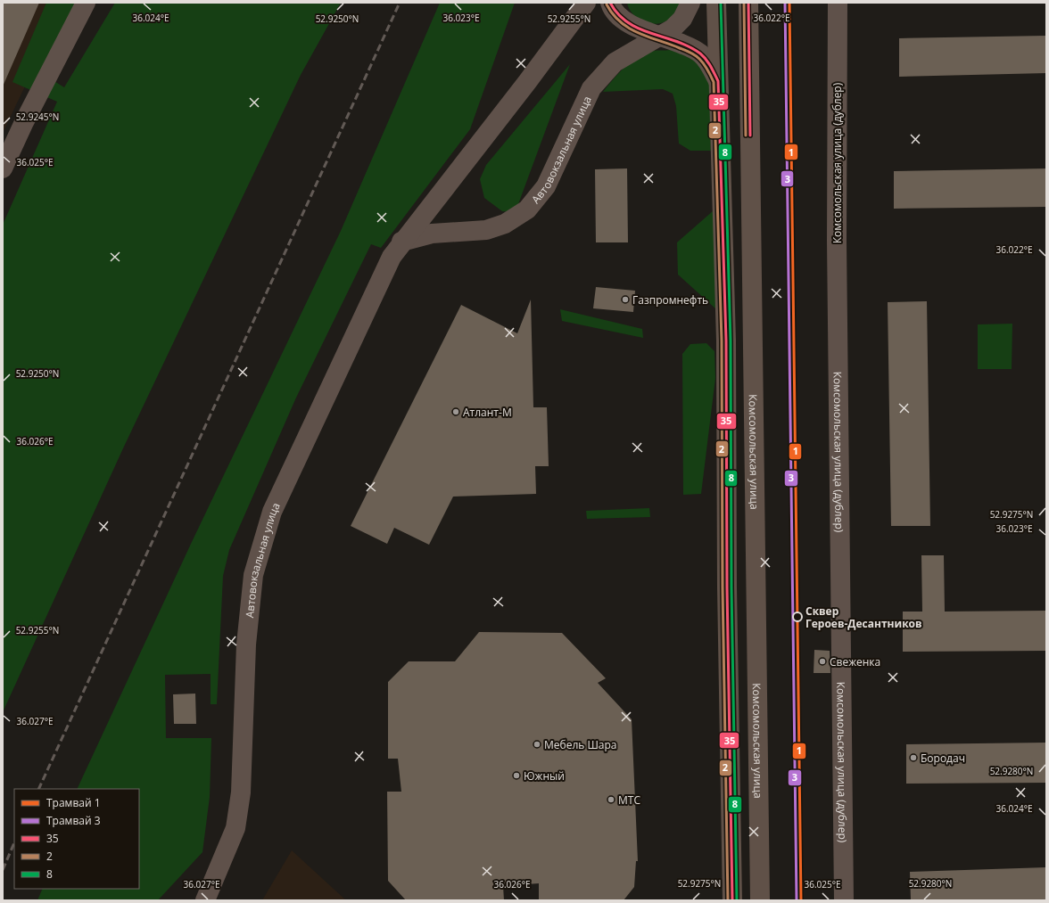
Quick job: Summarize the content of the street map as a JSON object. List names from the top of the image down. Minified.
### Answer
{"streets":{"main road":["Комсомольская улица"],"street":["Автовокзальная улица","Комсомольская улица (дублер)"]},"places":["Газпромнефть","Атлант-М","Сквер Героев-Десантников","Свеженка","Мебель Шара","Бородач","Южный","МТС"],"lines":["tram line 1","tram line 3","transit line 35","transit line 2","transit line 8"],"legend":["Трамвай 1","Трамвай 3","35","2","8"],"coordinates":["36.024°E","36.023°E","36.022°E","52.9250°N","52.9255°N","52.9245°N","36.025°E","36.026°E","52.9275°N","36.027°E","52.9280°N"]}
